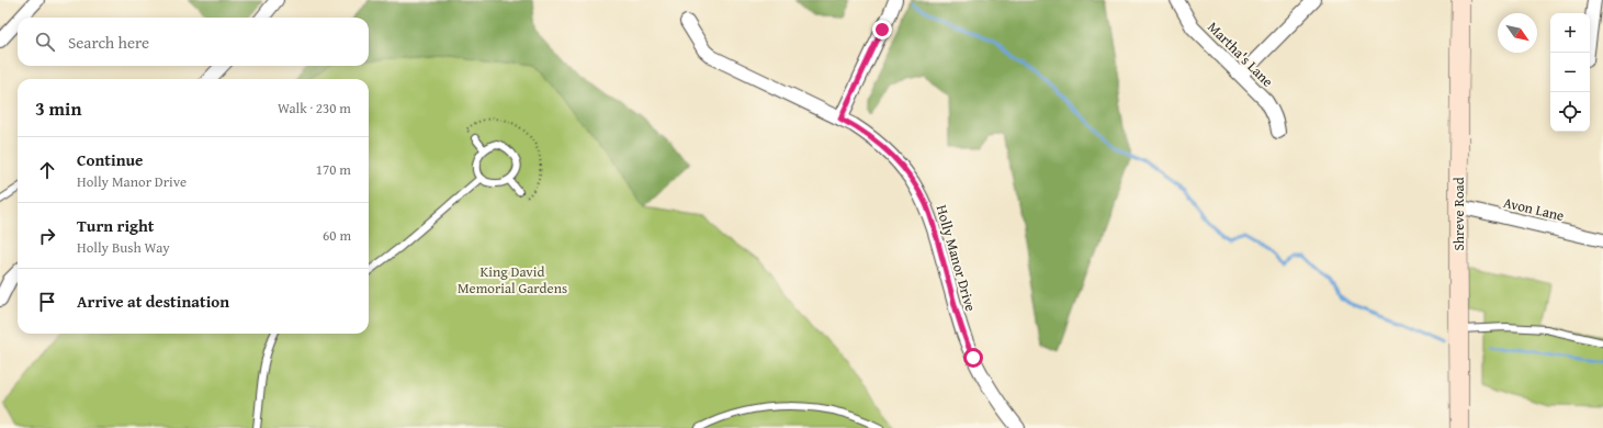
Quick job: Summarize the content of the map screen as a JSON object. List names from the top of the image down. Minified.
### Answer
{"streets":{"main road":["Shreve Road"],"street":["Martha's Lane","Avon Lane","Holly Manor Drive"]},"crossings":[["Avon Lane","Shreve Road"]],"parks":["King David Memorial Gardens"],"north":"bottom right","page":{"map_buttons":["+","−"],"search":"Search here","heading":["3 min","Walk · 230 m"],"list":[["Continue","Holly Manor Drive","170 m"],["Turn right","Holly Bush Way","60 m"],"Arrive at destination"]}}
